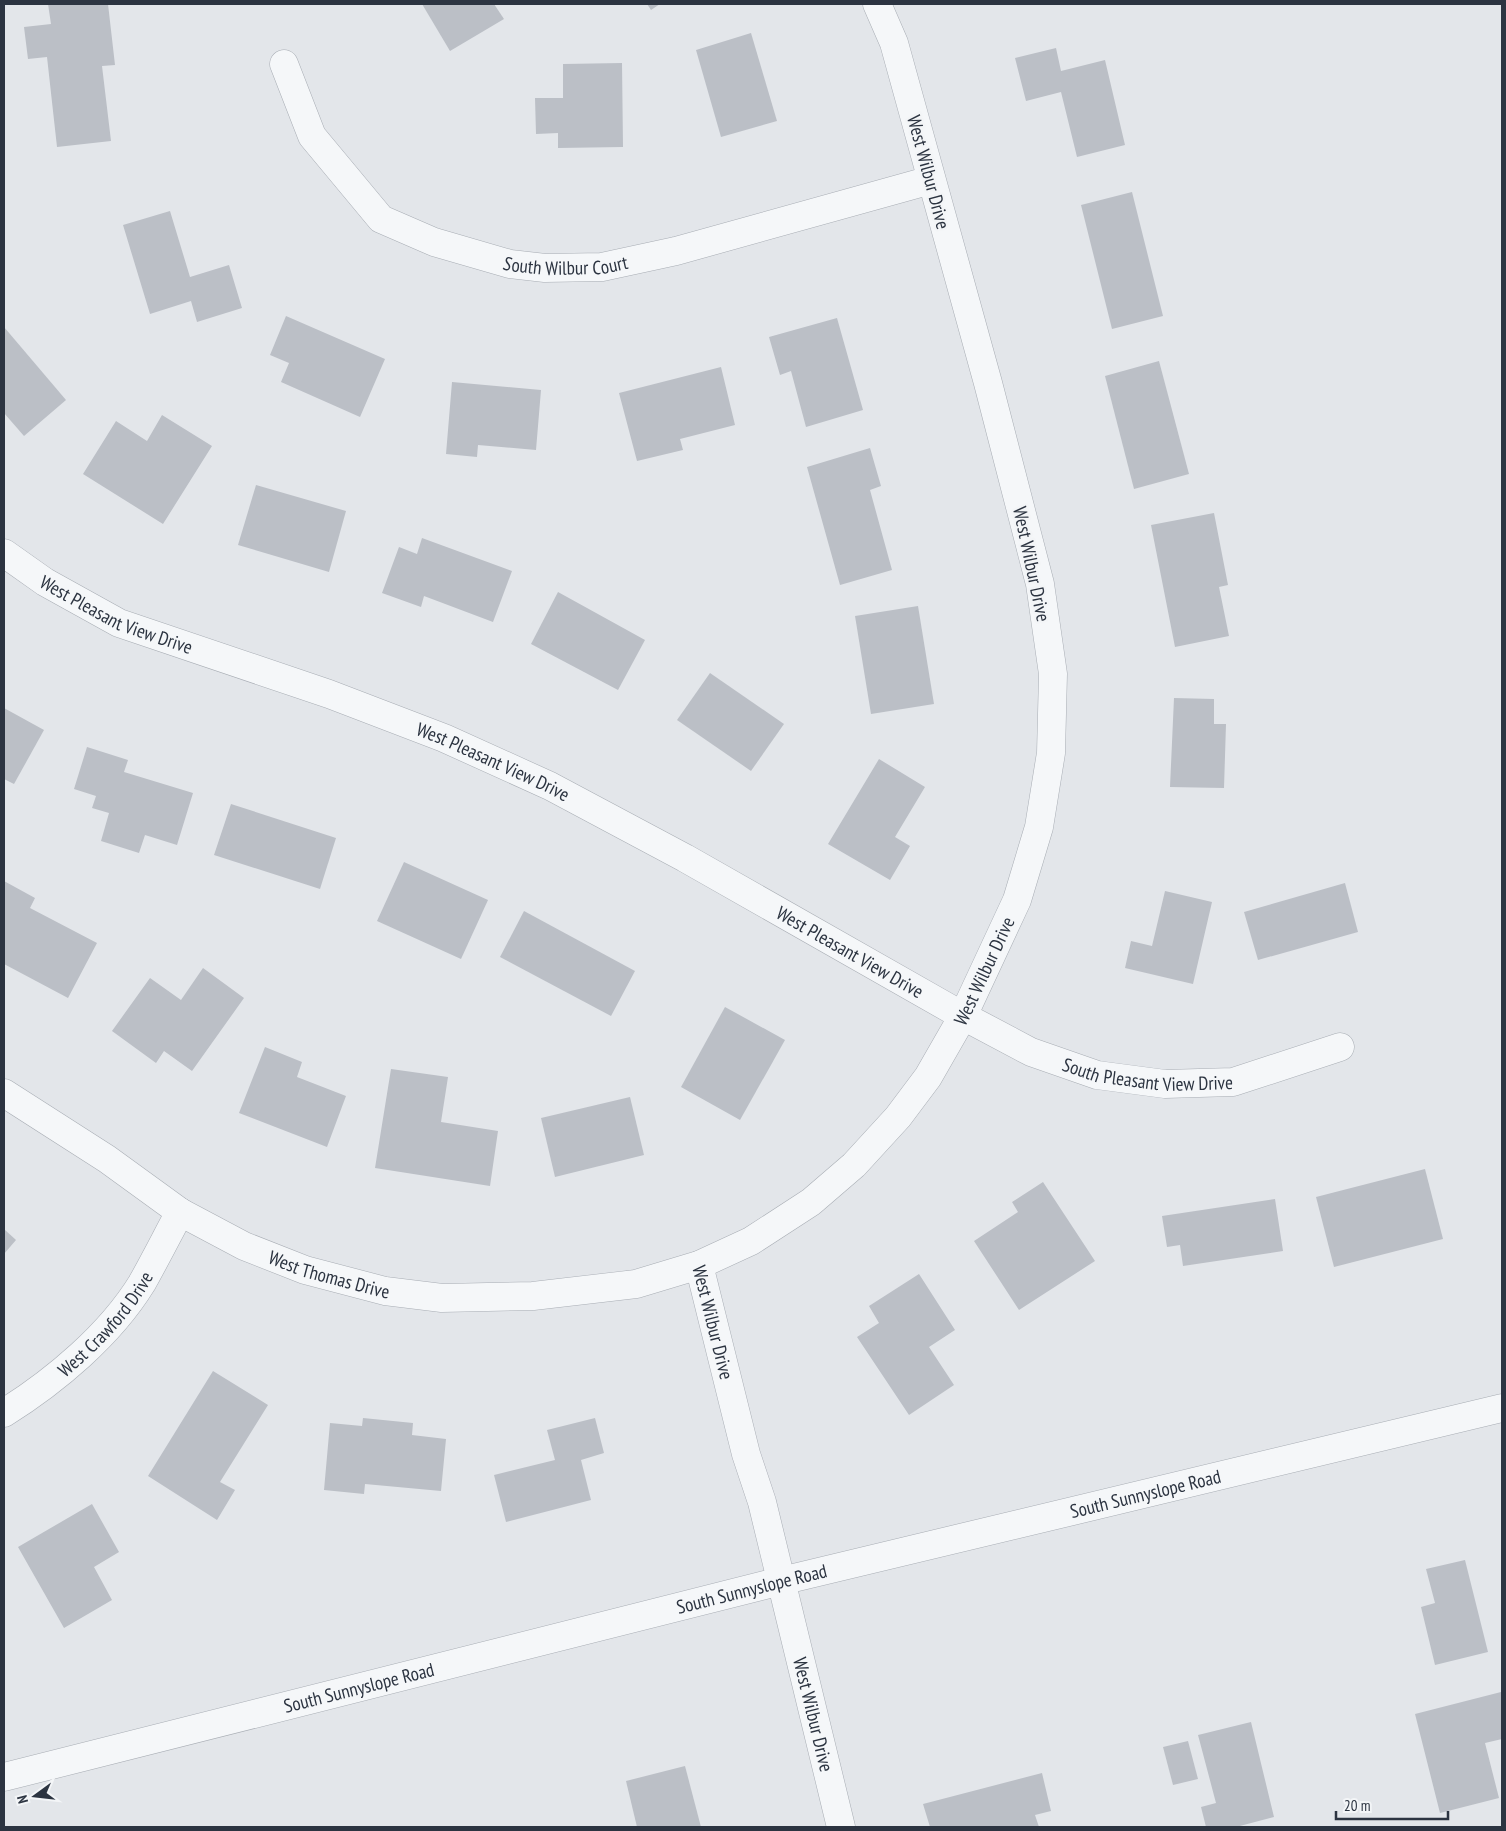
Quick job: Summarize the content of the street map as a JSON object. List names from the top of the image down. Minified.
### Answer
{"streets":{"street":["West Wilbur Drive","South Wilbur Court","West Pleasant View Drive","South Pleasant View Drive","West Thomas Drive","West Crawford Drive","South Sunnyslope Road"]},"crossings":[["West Wilbur Drive","South Wilbur Court"],["West Wilbur Drive","West Pleasant View Drive"],["West Wilbur Drive","South Pleasant View Drive"],["West Wilbur Drive","West Thomas Drive"],["West Wilbur Drive","South Sunnyslope Road"],["West Pleasant View Drive","South Pleasant View Drive"],["West Thomas Drive","West Crawford Drive"]],"scale_bar":"20 m","north":"left"}
